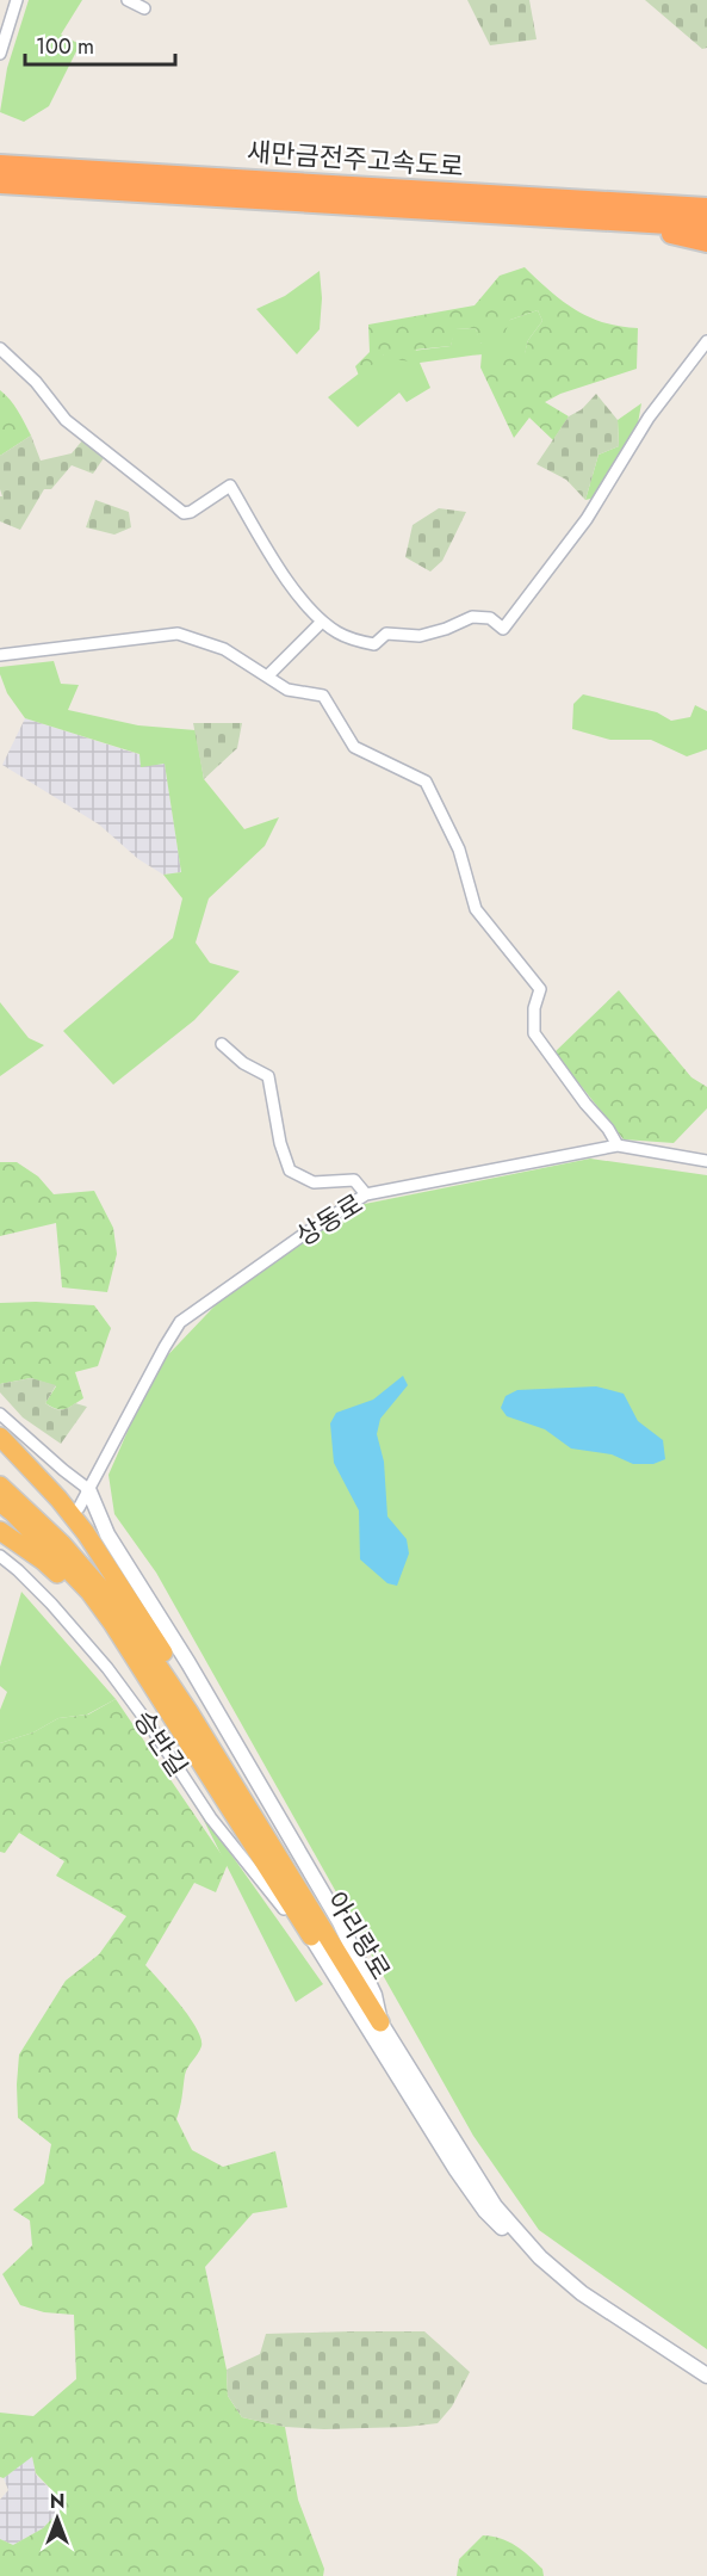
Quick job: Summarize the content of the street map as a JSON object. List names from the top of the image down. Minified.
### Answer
{"streets":{"highway":["새만금전주고속도로","아리랑로"],"street":["상동로","승반길"]},"crossings":[["승반길","아리랑로"]],"scale_bar":"100 m","north":"top"}
